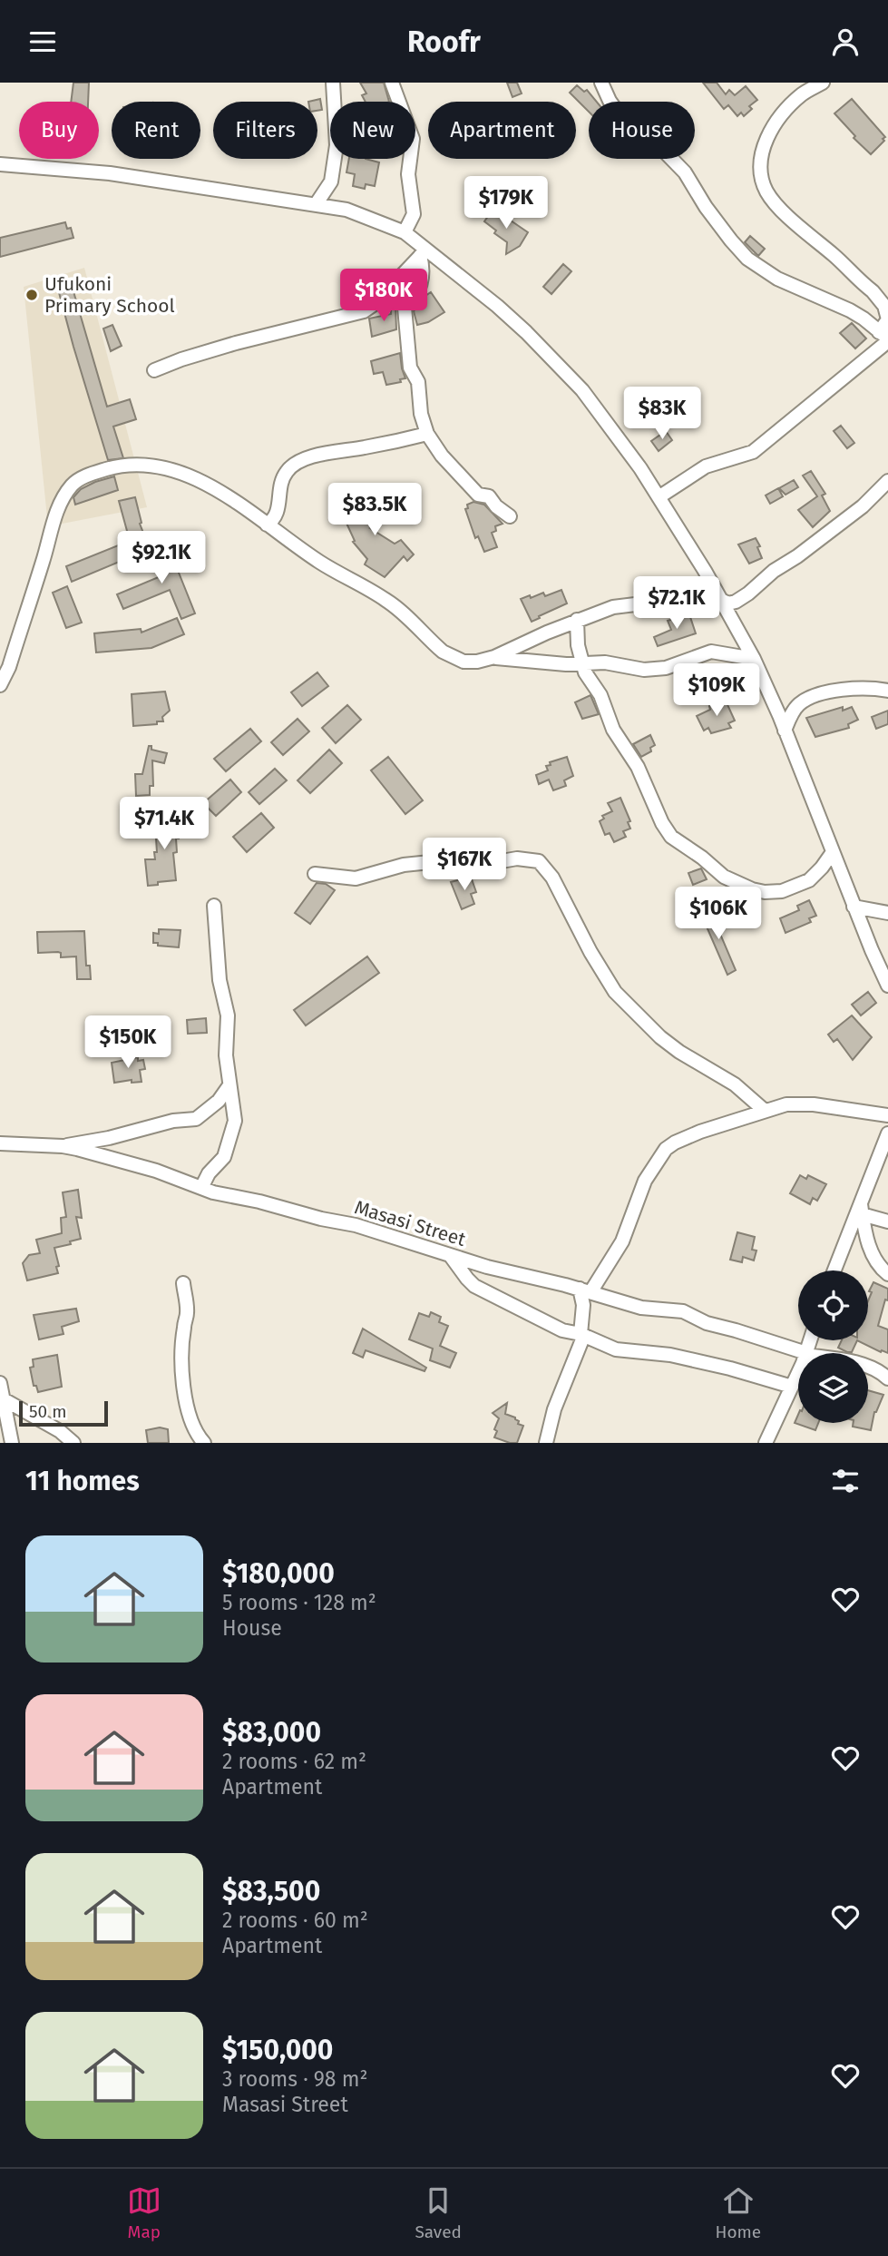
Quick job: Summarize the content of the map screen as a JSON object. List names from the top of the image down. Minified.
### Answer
{"streets":{"street":["Masasi Street"]},"places":["Ufukoni Primary School"],"scale_bar":"50 m","page":{"header":"Roofr","chip":["Buy","Rent","Filters","New","Apartment","House"],"price":["$179K","$180K","$83K","$83.5K","$92.1K","$72.1K","$109K","$71.4K","$167K","$106K","$150K"],"scale":"50 m","heading":"11 homes","list":[{"name":"$180,000","note":"5 rooms · 128 m² · House"},{"name":"$83,000","note":"2 rooms · 62 m² · Apartment"},{"name":"$83,500","note":"2 rooms · 60 m² · Apartment"},{"name":"$150,000","note":"3 rooms · 98 m² · Masasi Street"}],"tabs":["Map","Saved","Home"]}}
